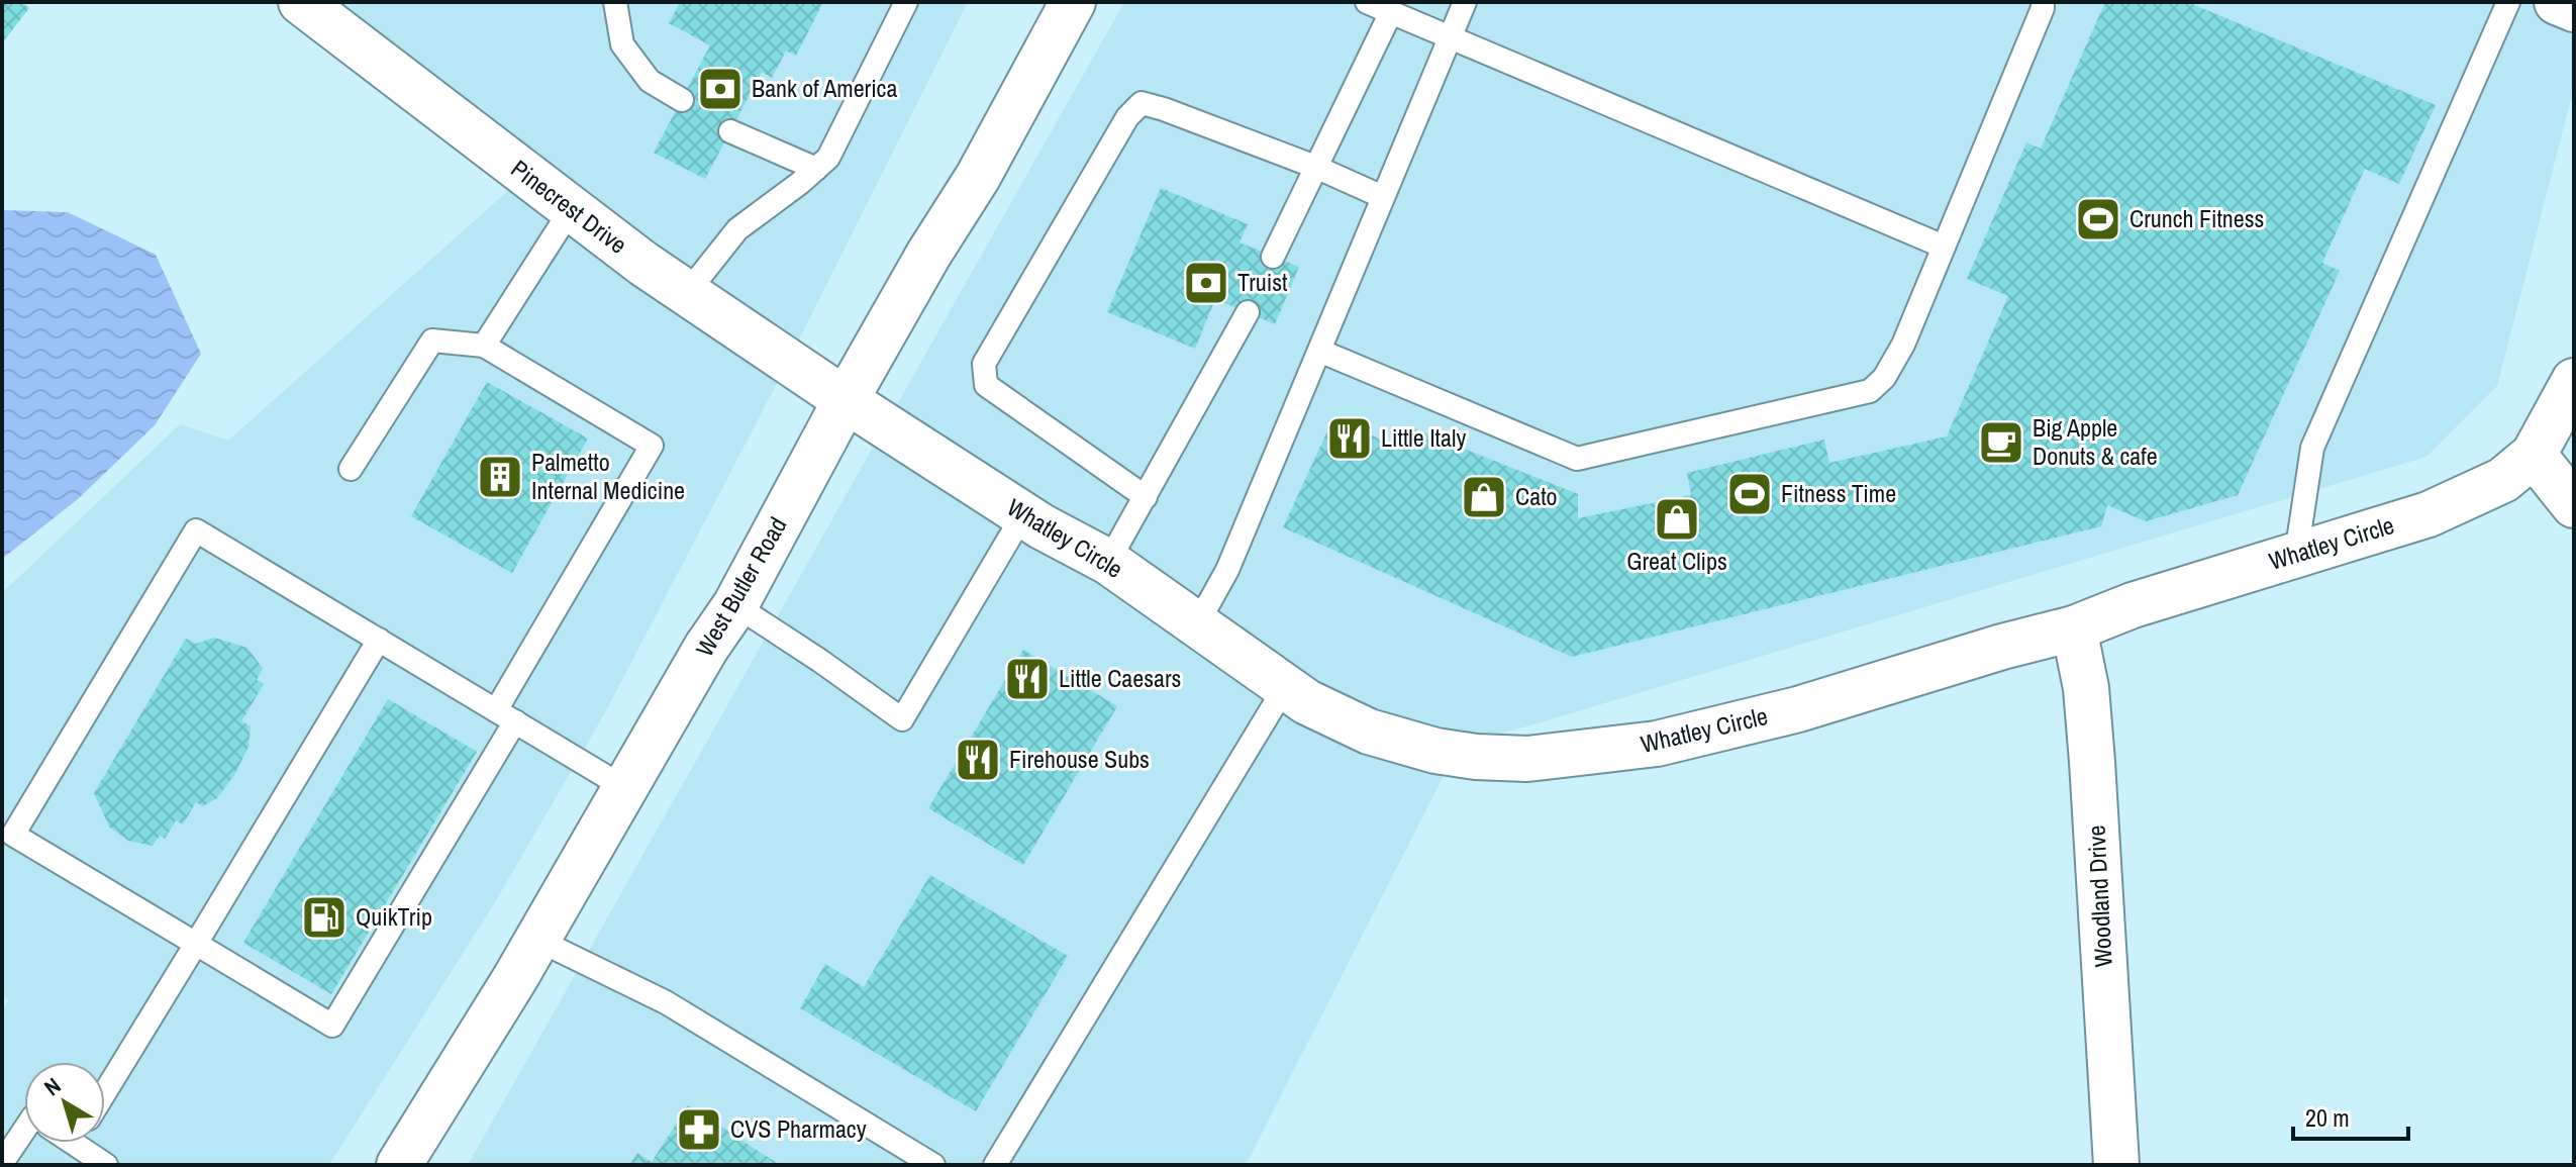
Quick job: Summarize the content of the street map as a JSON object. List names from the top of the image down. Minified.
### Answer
{"streets":{"street":["Pinecrest Drive","Whatley Circle","West Butler Road","Woodland Drive"]},"crossings":[["Pinecrest Drive","Whatley Circle"],["Pinecrest Drive","West Butler Road"],["Whatley Circle","West Butler Road"],["Whatley Circle","Woodland Drive"]],"places":{"bank":["Bank of America","Truist"],"sports":["Crunch Fitness","Fitness Time"],"restaurant":["Little Italy","Little Caesars","Firehouse Subs"],"cafe":["Big Apple Donuts & cafe"],"building":["Palmetto Internal Medicine"],"shop":["Cato","Great Clips"],"fuel station":["QuikTrip"],"pharmacy":["CVS Pharmacy"]},"scale_bar":"20 m","north":"top left"}
